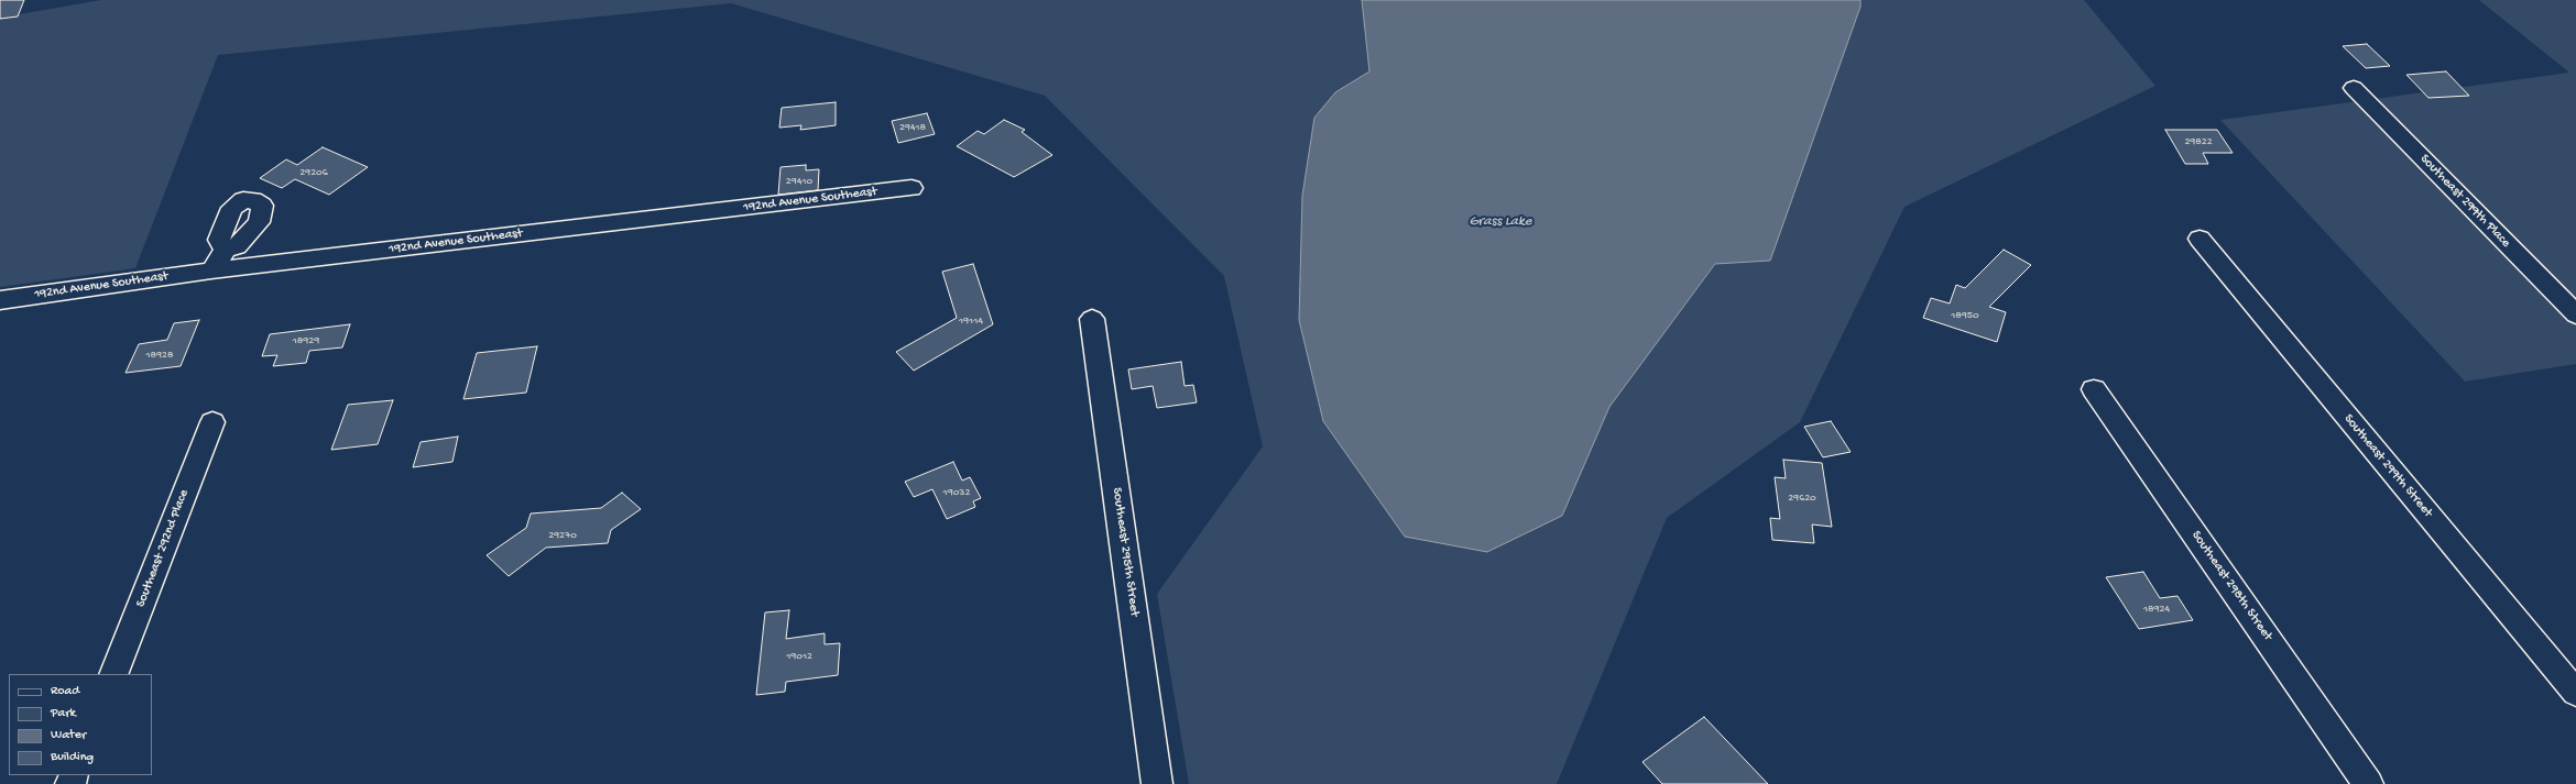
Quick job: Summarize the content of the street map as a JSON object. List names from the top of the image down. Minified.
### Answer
{"streets":{"street":["192nd Avenue Southeast","Southeast 299th Place","Southeast 299th Street","Southeast 292nd Place","Southeast 295th Street","Southeast 298th Street"]},"water":["Grass Lake"],"house_numbers":["29418","29822","29206","29410","18950","19114","18929","18928","19032","29620","29270","18924","19012"],"legend":["Road","Park","Water","Building"]}
